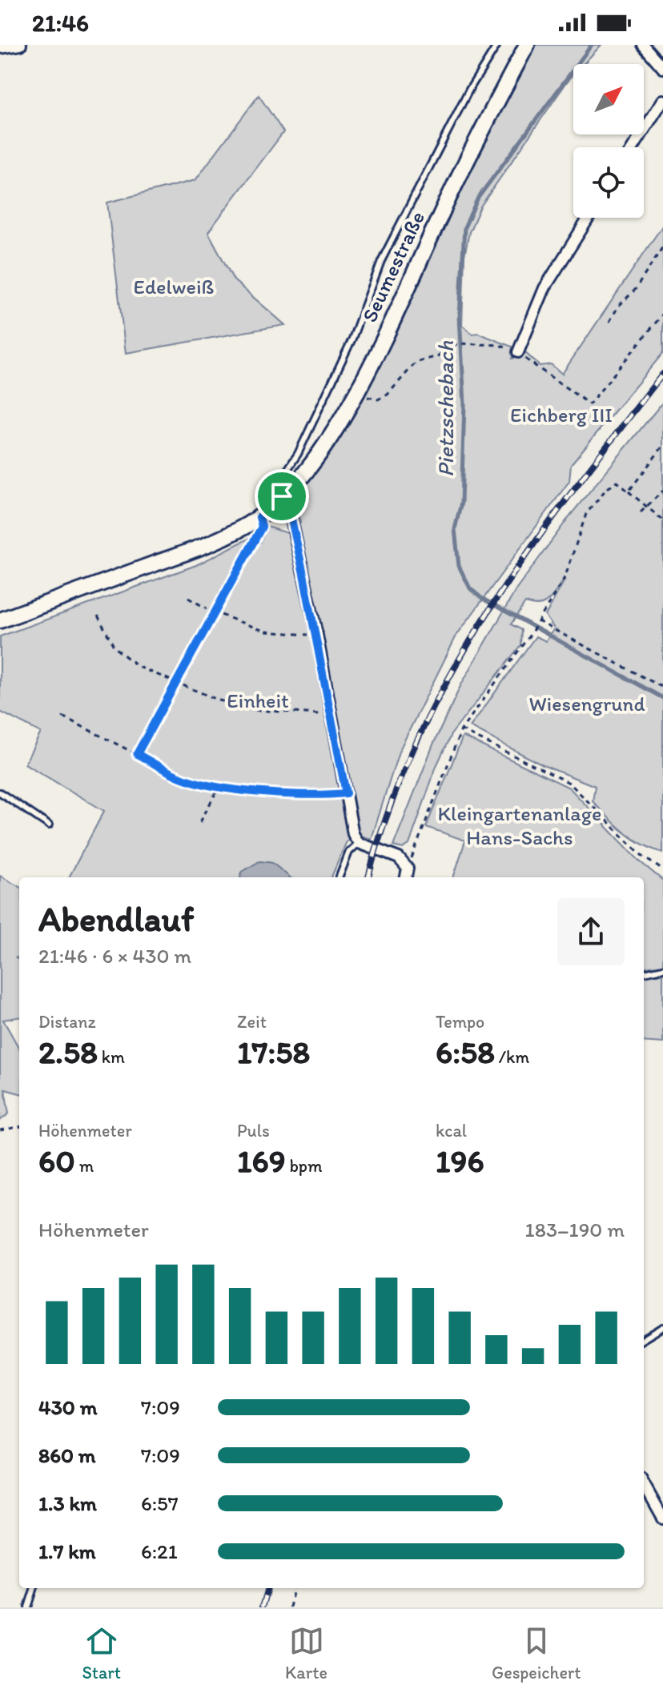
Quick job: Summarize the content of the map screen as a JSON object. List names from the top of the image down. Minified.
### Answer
{"streets":{"street":["Seumestraße"]},"water":["Pietzschebach"],"parks":["Edelweiß","Eichberg III","Einheit","Wiesengrund","Kleingartenanlage Hans-Sachs"],"north":"top right","page":{"status":"21:46","heading":["Abendlauf","21:46 · 6 × 430 m"],"stats":[["Distanz","2.58 km"],["Zeit","17:58"],["Tempo","6:58 /km"],["Höhenmeter","60 m"],["Puls","169 bpm"],["kcal","196"]],"chart":["Höhenmeter","183–190 m"],"list":[{"name":"430 m","note":"7:09"},{"name":"860 m","note":"7:09"},{"name":"1.3 km","note":"6:57"},{"name":"1.7 km","note":"6:21"}],"tabs":["Start","Karte","Gespeichert"]}}
